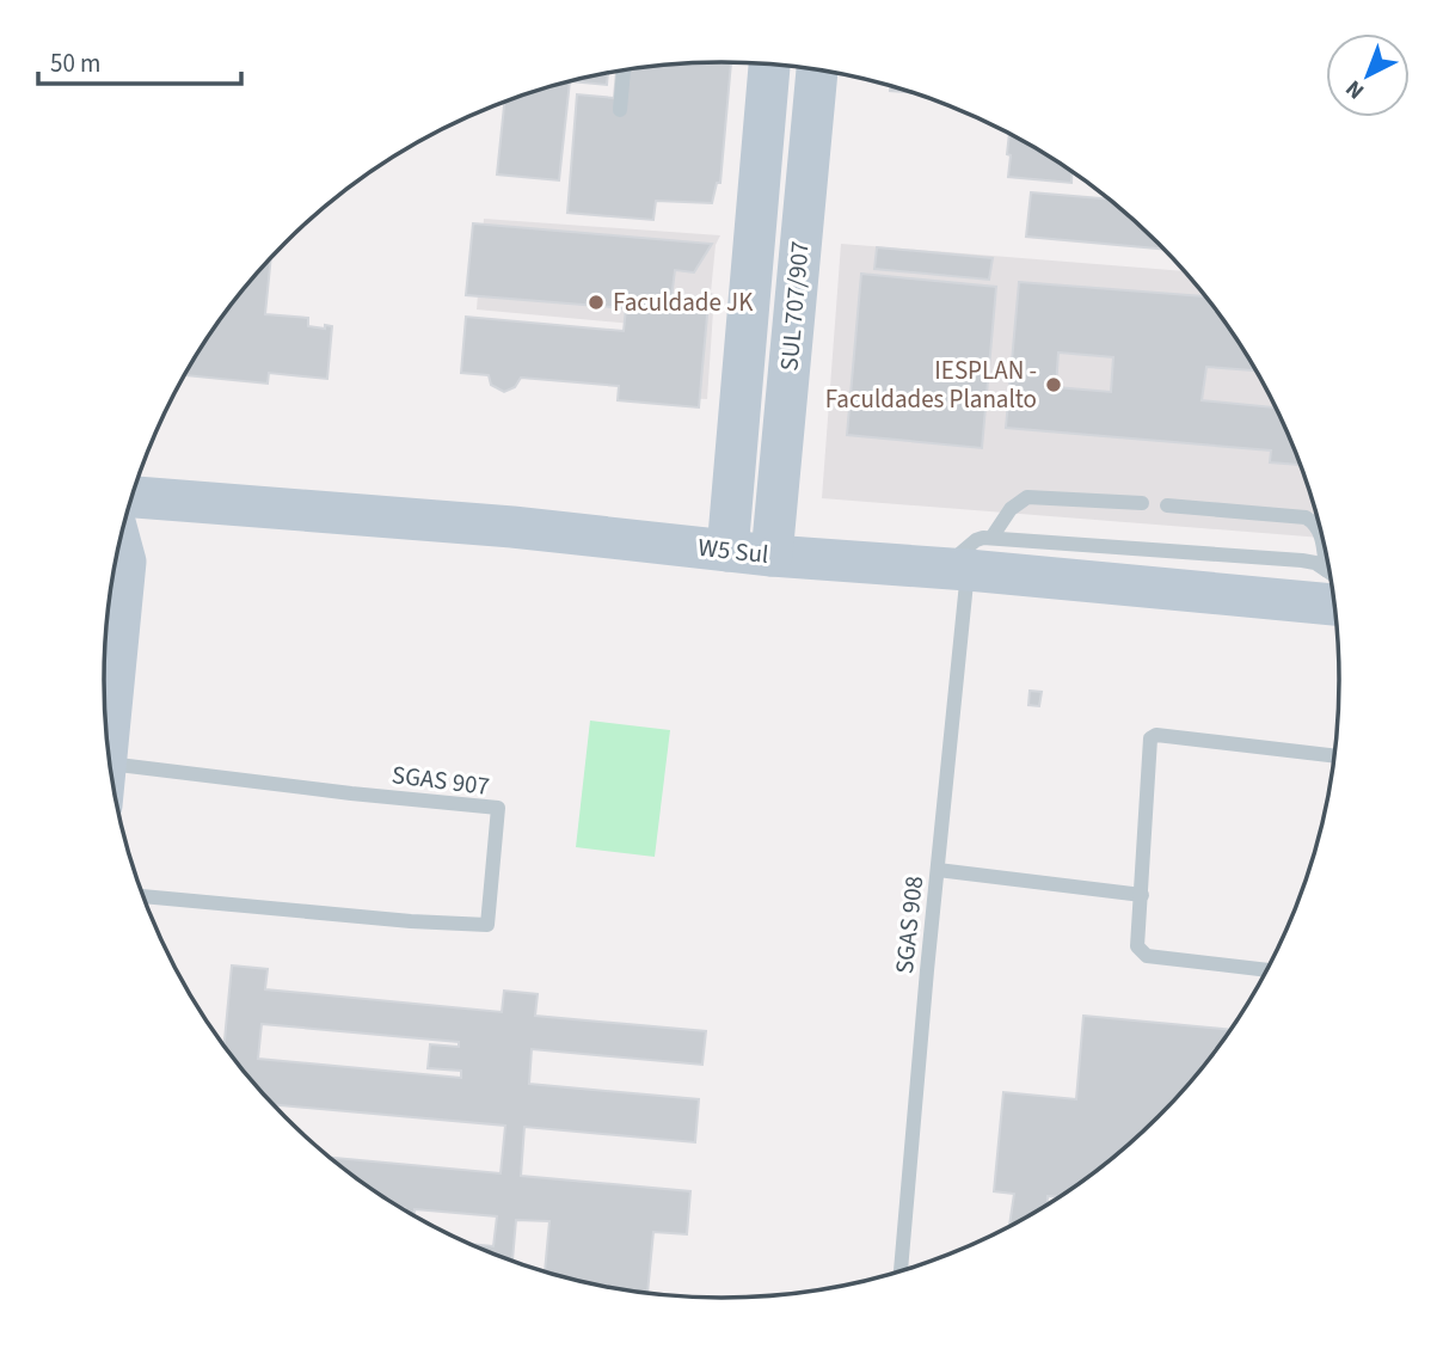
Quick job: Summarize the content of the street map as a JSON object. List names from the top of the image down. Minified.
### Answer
{"streets":{"main road":["SUL 707/907","W5 Sul"],"lane":["SGAS 907","SGAS 908"]},"crossings":[["SUL 707/907","W5 Sul"],["W5 Sul","SGAS 908"]],"places":["Faculdade JK","IESPLAN - Faculdades Planalto"],"scale_bar":"50 m","north":"bottom left"}
